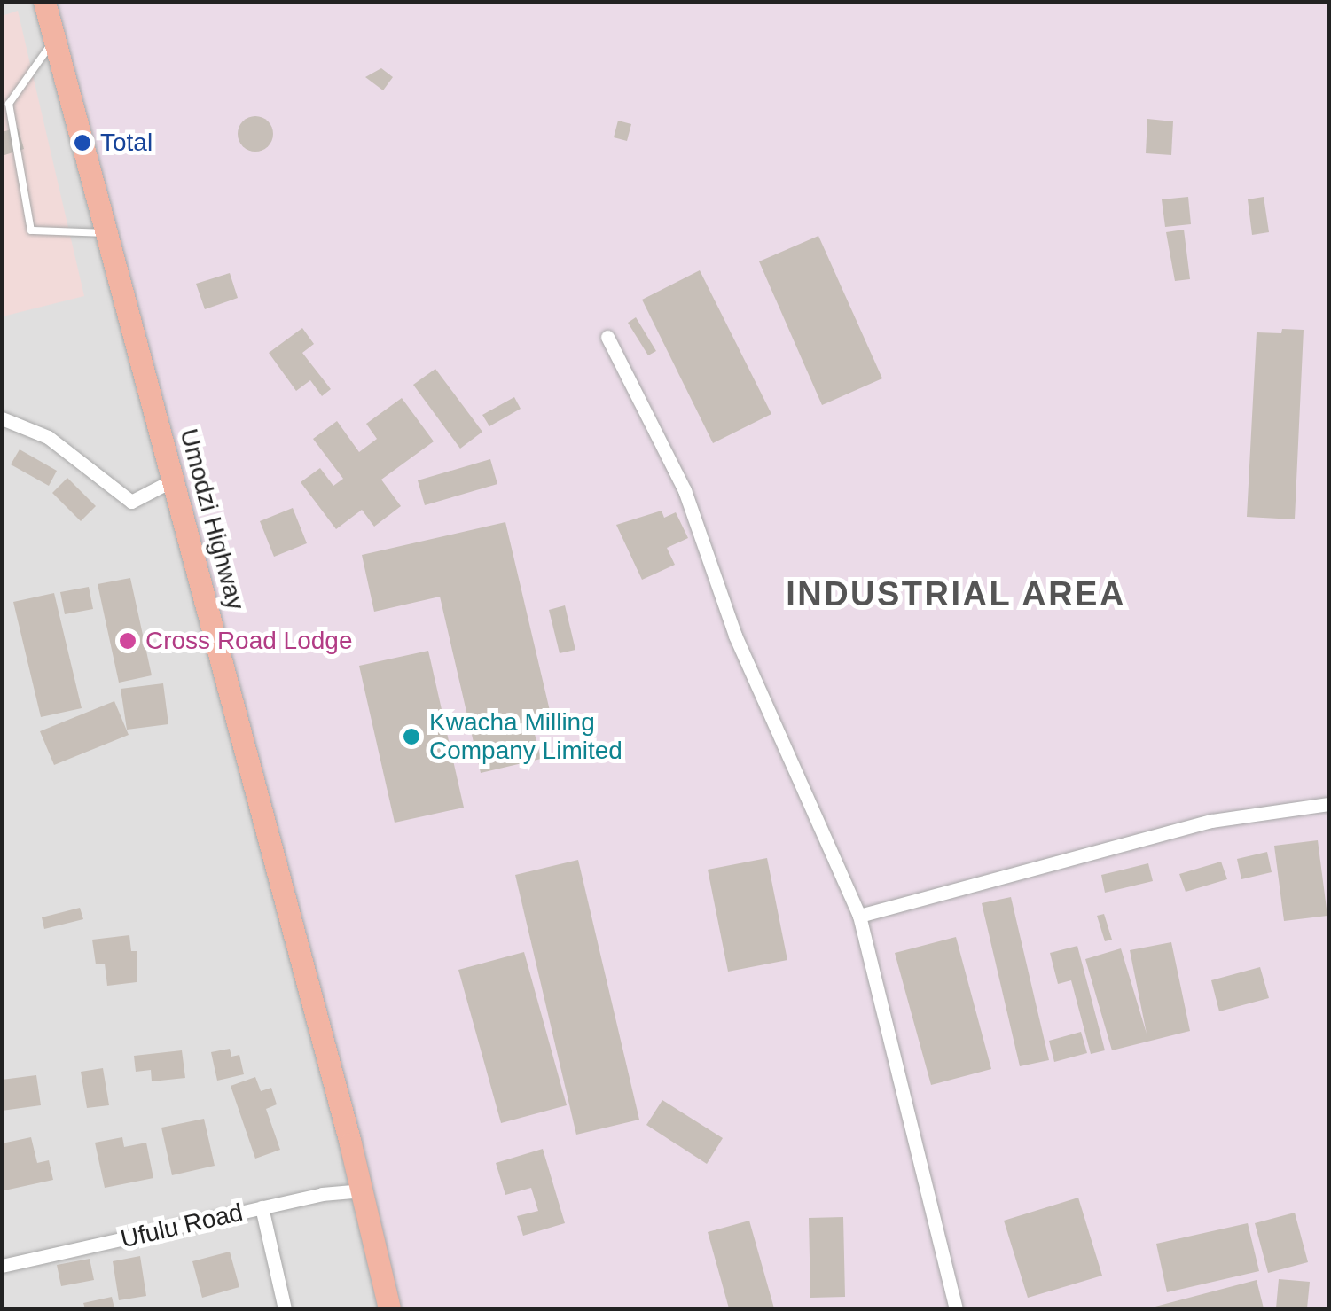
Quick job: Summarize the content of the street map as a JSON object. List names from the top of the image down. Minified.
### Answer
{"streets":{"highway":["Umodzi Highway"],"street":["Ufulu Road"]},"crossings":[["Umodzi Highway","Ufulu Road"]],"districts":["INDUSTRIAL AREA"],"places":["Total","Cross Road Lodge","Kwacha Milling Company Limited"]}
